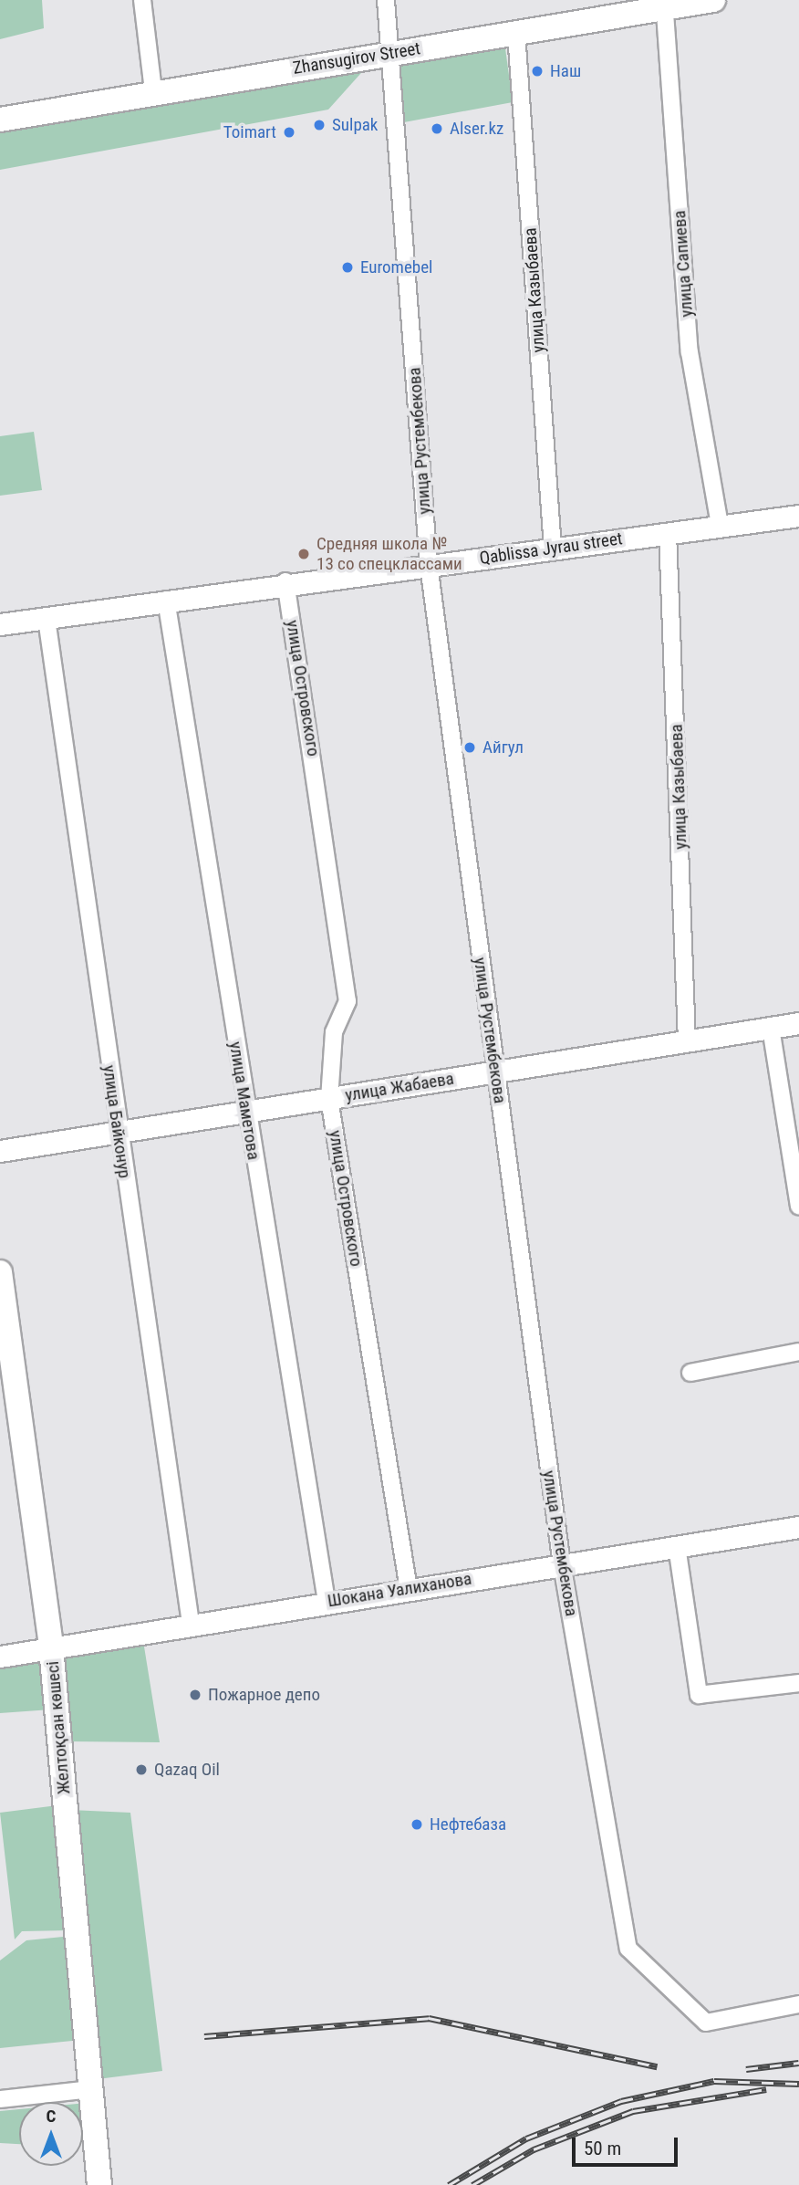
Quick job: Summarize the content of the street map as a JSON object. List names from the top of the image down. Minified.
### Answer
{"streets":{"main road":["Zhansugirov Street","Желтоқсан көшесі"],"street":["улица Сапиева","улица Казыбаева","улица Рустембекова","Qablissa Jyrau street","улица Островского","улица Жабаева","улица Маметова","улица Байконур","Шокана Уалиханова"]},"crossings":[["Zhansugirov Street","улица Сапиева"],["Zhansugirov Street","улица Казыбаева"],["Zhansugirov Street","улица Рустембекова"],["улица Сапиева","Qablissa Jyrau street"],["улица Казыбаева","Qablissa Jyrau street"],["улица Казыбаева","улица Жабаева"],["улица Рустембекова","Qablissa Jyrau street"],["улица Рустембекова","улица Жабаева"],["улица Рустембекова","Шокана Уалиханова"],["Qablissa Jyrau street","улица Островского"],["Qablissa Jyrau street","улица Маметова"],["Qablissa Jyrau street","улица Байконур"],["улица Островского","улица Жабаева"],["улица Островского","Шокана Уалиханова"],["улица Жабаева","улица Маметова"],["улица Жабаева","улица Байконур"],["улица Маметова","Шокана Уалиханова"],["улица Байконур","Шокана Уалиханова"],["Шокана Уалиханова","Желтоқсан көшесі"]],"places":["Наш","Sulpak","Alser.kz","Toimart","Euromebel","Средняя школа № 13 со спецклассами","Айгул","Пожарное депо","Qazaq Oil","Нефтебаза"],"scale_bar":"50 m","north":"top"}
